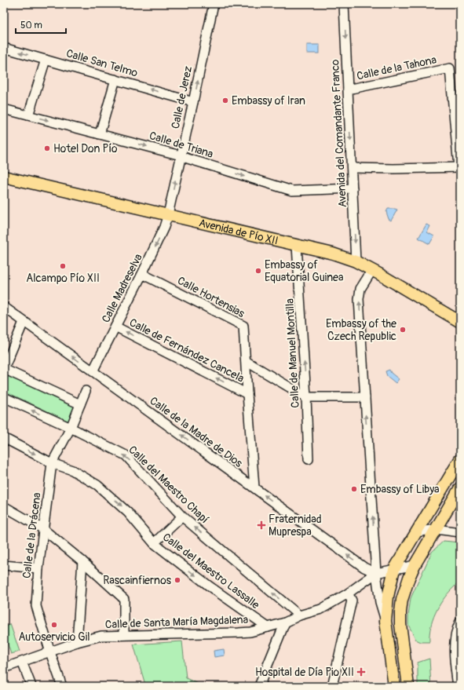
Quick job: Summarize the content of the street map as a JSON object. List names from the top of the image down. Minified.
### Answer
{"streets":{"main road":["Avenida de Pío XII"],"street":["Calle San Telmo","Calle de la Tahona","Calle de Jerez","Avenida del Comandante Franco","Calle de Triana","Calle Madreselva","Calle Hortensias","Calle de Fernández Cancela","Calle de Manuel Montilla","Calle de la Madre de Dios","Calle del Maestro Chapí","Calle de la Drácena","Calle del Maestro Lassalle","Calle de Santa María Magdalena"]},"crossings":[["Calle San Telmo","Calle de Jerez"],["Calle de la Tahona","Avenida del Comandante Franco"],["Calle de Jerez","Calle de Triana"],["Calle de Jerez","Avenida de Pío XII"],["Calle de Jerez","Calle Madreselva"],["Avenida del Comandante Franco","Calle de Triana"],["Avenida del Comandante Franco","Avenida de Pío XII"],["Avenida de Pío XII","Calle Madreselva"],["Avenida de Pío XII","Calle de Manuel Montilla"],["Calle Madreselva","Calle Hortensias"],["Calle Madreselva","Calle de Fernández Cancela"],["Calle Madreselva","Calle de la Madre de Dios"],["Calle Hortensias","Calle de Fernández Cancela"],["Calle Hortensias","Calle de la Madre de Dios"],["Calle de la Madre de Dios","Calle de Santa María Magdalena"],["Calle del Maestro Chapí","Calle de la Drácena"],["Calle del Maestro Chapí","Calle de Santa María Magdalena"],["Calle de la Drácena","Calle del Maestro Lassalle"],["Calle de la Drácena","Calle de Santa María Magdalena"],["Calle del Maestro Lassalle","Calle de Santa María Magdalena"]],"one_way":["Calle San Telmo","Calle de Jerez","Avenida del Comandante Franco","Calle de Triana","Calle Madreselva","Calle de Fernández Cancela","Calle de la Madre de Dios","Calle del Maestro Chapí"],"places":{"other":["Embassy of Iran","Hotel Don Pío","Alcampo Pío XII","Embassy of Equatorial Guinea","Embassy of the Czech Republic","Embassy of Libya","Rascainfiernos","Autoservicio Gil"],"health":["Fraternidad Muprespa","Hospital de Día Pio XII"]},"scale_bar":"50 m"}
